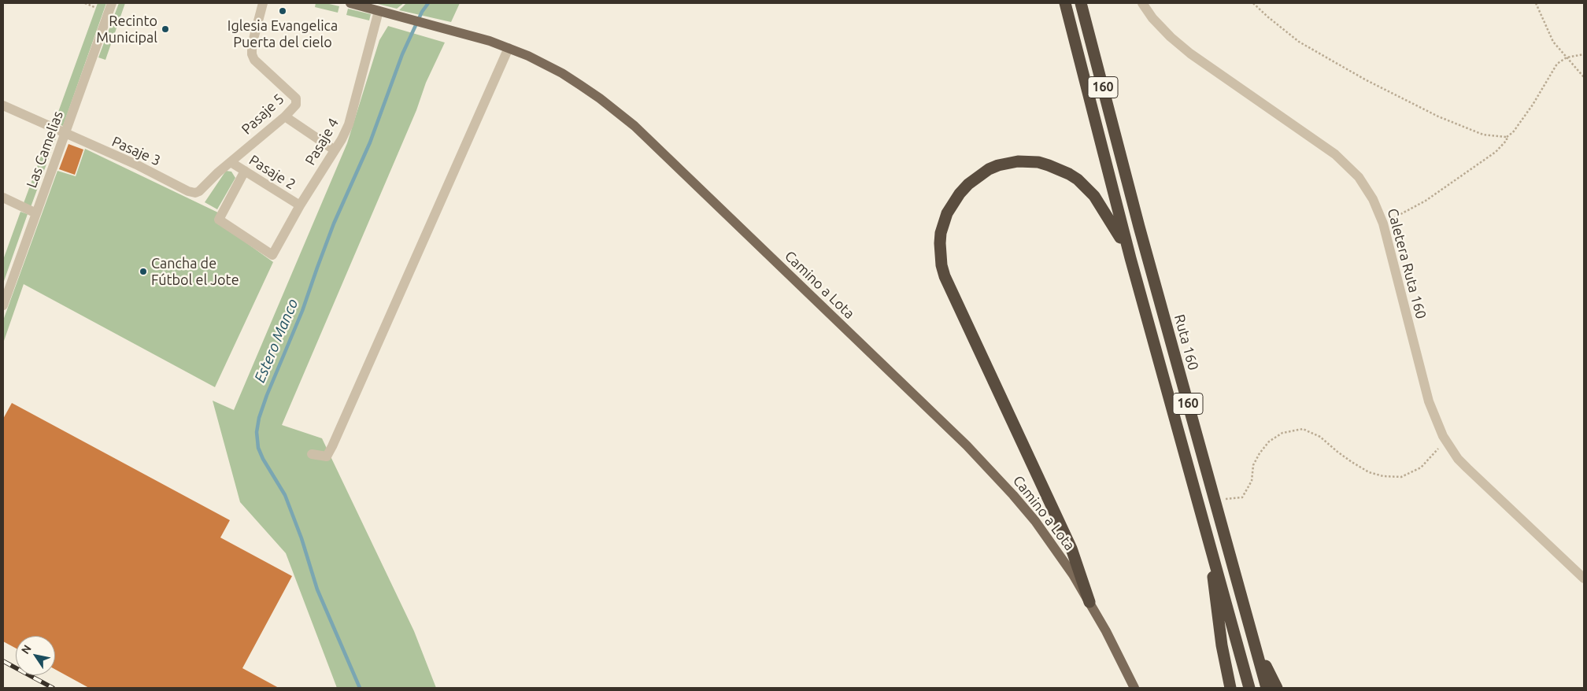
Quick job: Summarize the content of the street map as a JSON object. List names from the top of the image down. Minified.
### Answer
{"streets":{"highway":["160","Ruta 160"],"main road":["Camino a Lota"],"street":["Pasaje 5","Pasaje 4","Las Camelias","Pasaje 3","Pasaje 2","Caletera Ruta 160"]},"crossings":[["Pasaje 5","Pasaje 3"],["Pasaje 5","Pasaje 2"],["Pasaje 4","Pasaje 2"],["Pasaje 4","Camino a Lota"],["Las Camelias","Pasaje 3"]],"water":["Estero Manco"],"places":["Iglesia Evangelica Puerta del cielo","Recinto Municipal","Cancha de Fútbol el Jote"],"north":"top left"}
